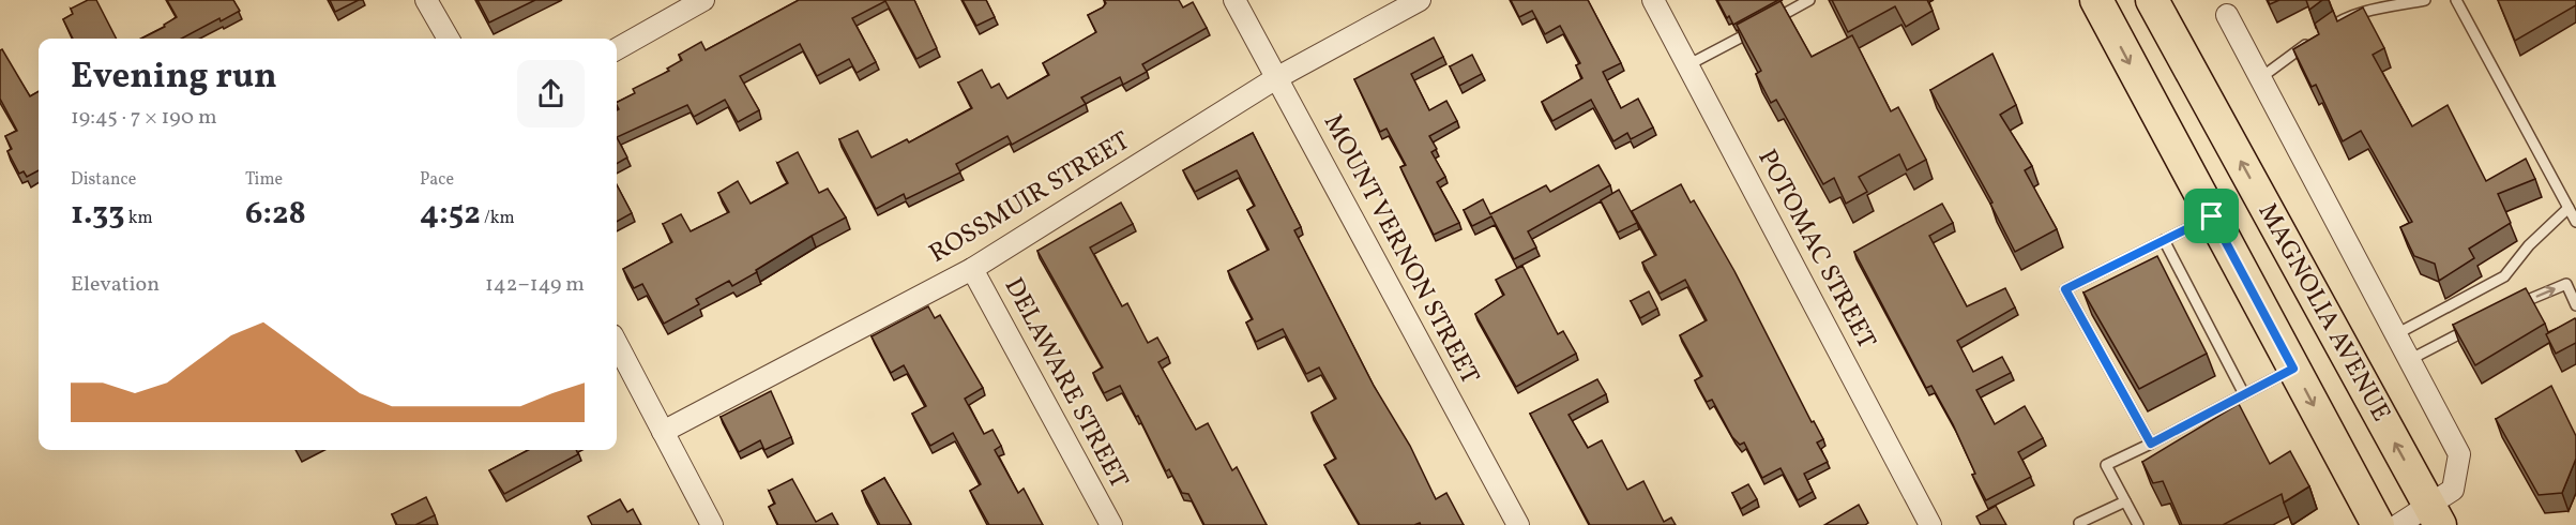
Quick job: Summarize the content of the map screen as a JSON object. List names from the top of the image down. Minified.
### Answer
{"streets":{"main road":["MAGNOLIA AVENUE"],"street":["ROSSMUIR STREET","MOUNT VERNON STREET","POTOMAC STREET","DELAWARE STREET"]},"crossings":[["ROSSMUIR STREET","MOUNT VERNON STREET"],["ROSSMUIR STREET","DELAWARE STREET"]],"page":{"heading":["Evening run","19:45 · 7 × 190 m"],"stats":[["Distance","1.33 km"],["Time","6:28"],["Pace","4:52 /km"]],"chart":["Elevation","142–149 m"]}}
